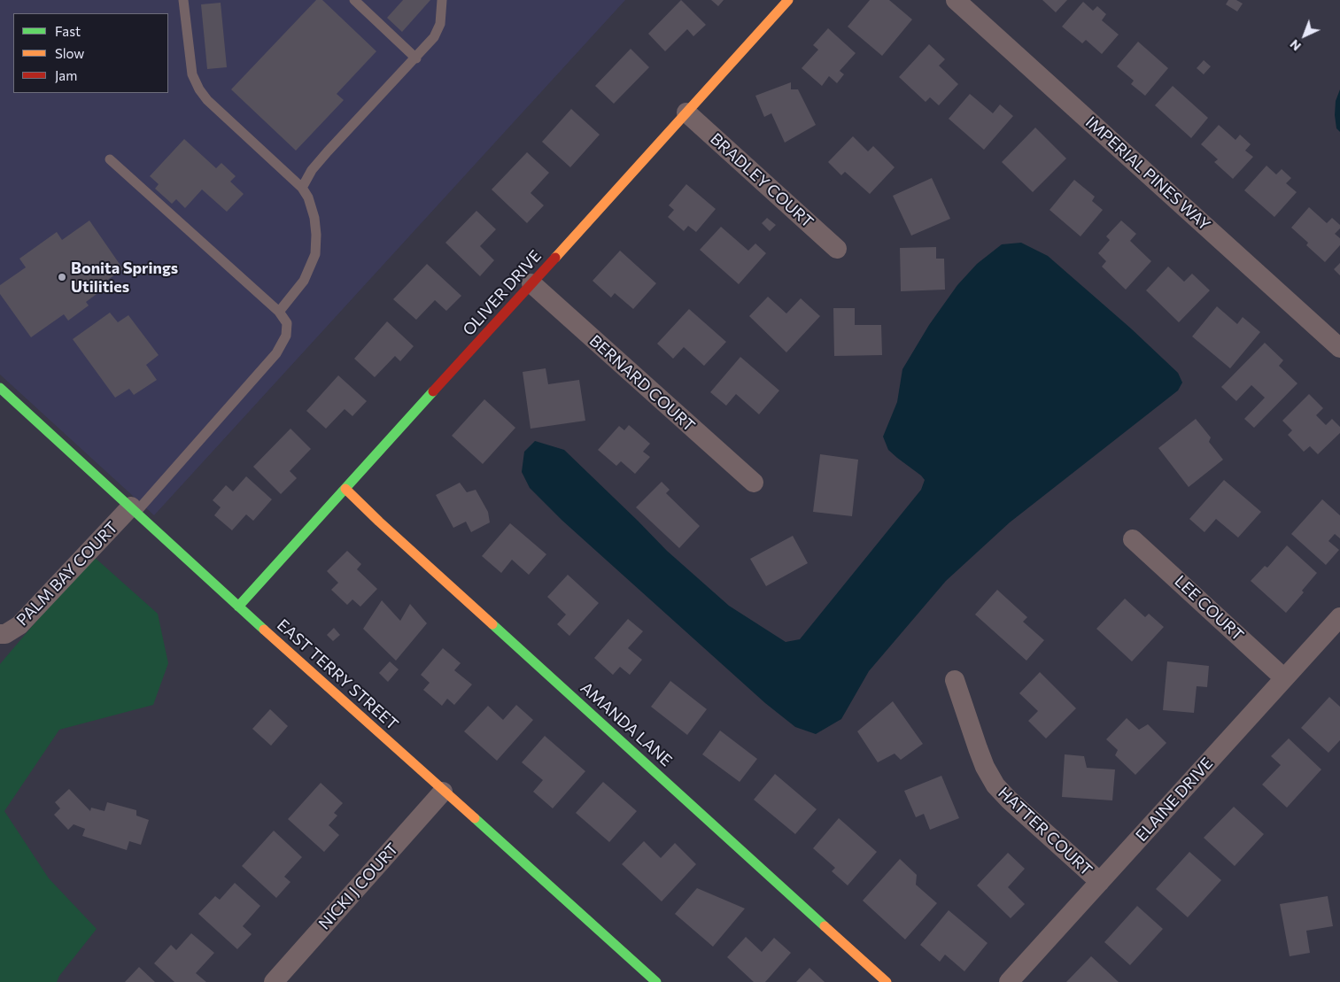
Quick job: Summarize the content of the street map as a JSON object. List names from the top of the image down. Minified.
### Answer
{"streets":{"street":["IMPERIAL PINES WAY","BRADLEY COURT","OLIVER DRIVE","BERNARD COURT","PALM BAY COURT","LEE COURT","EAST TERRY STREET","AMANDA LANE","ELAINE DRIVE","HATTER COURT","NICKI J COURT"]},"crossings":[["BRADLEY COURT","OLIVER DRIVE"],["OLIVER DRIVE","BERNARD COURT"],["OLIVER DRIVE","EAST TERRY STREET"],["OLIVER DRIVE","AMANDA LANE"],["PALM BAY COURT","EAST TERRY STREET"],["LEE COURT","ELAINE DRIVE"],["EAST TERRY STREET","NICKI J COURT"],["ELAINE DRIVE","HATTER COURT"]],"places":["Bonita Springs Utilities"],"legend":["Fast","Slow","Jam"],"north":"bottom left"}
